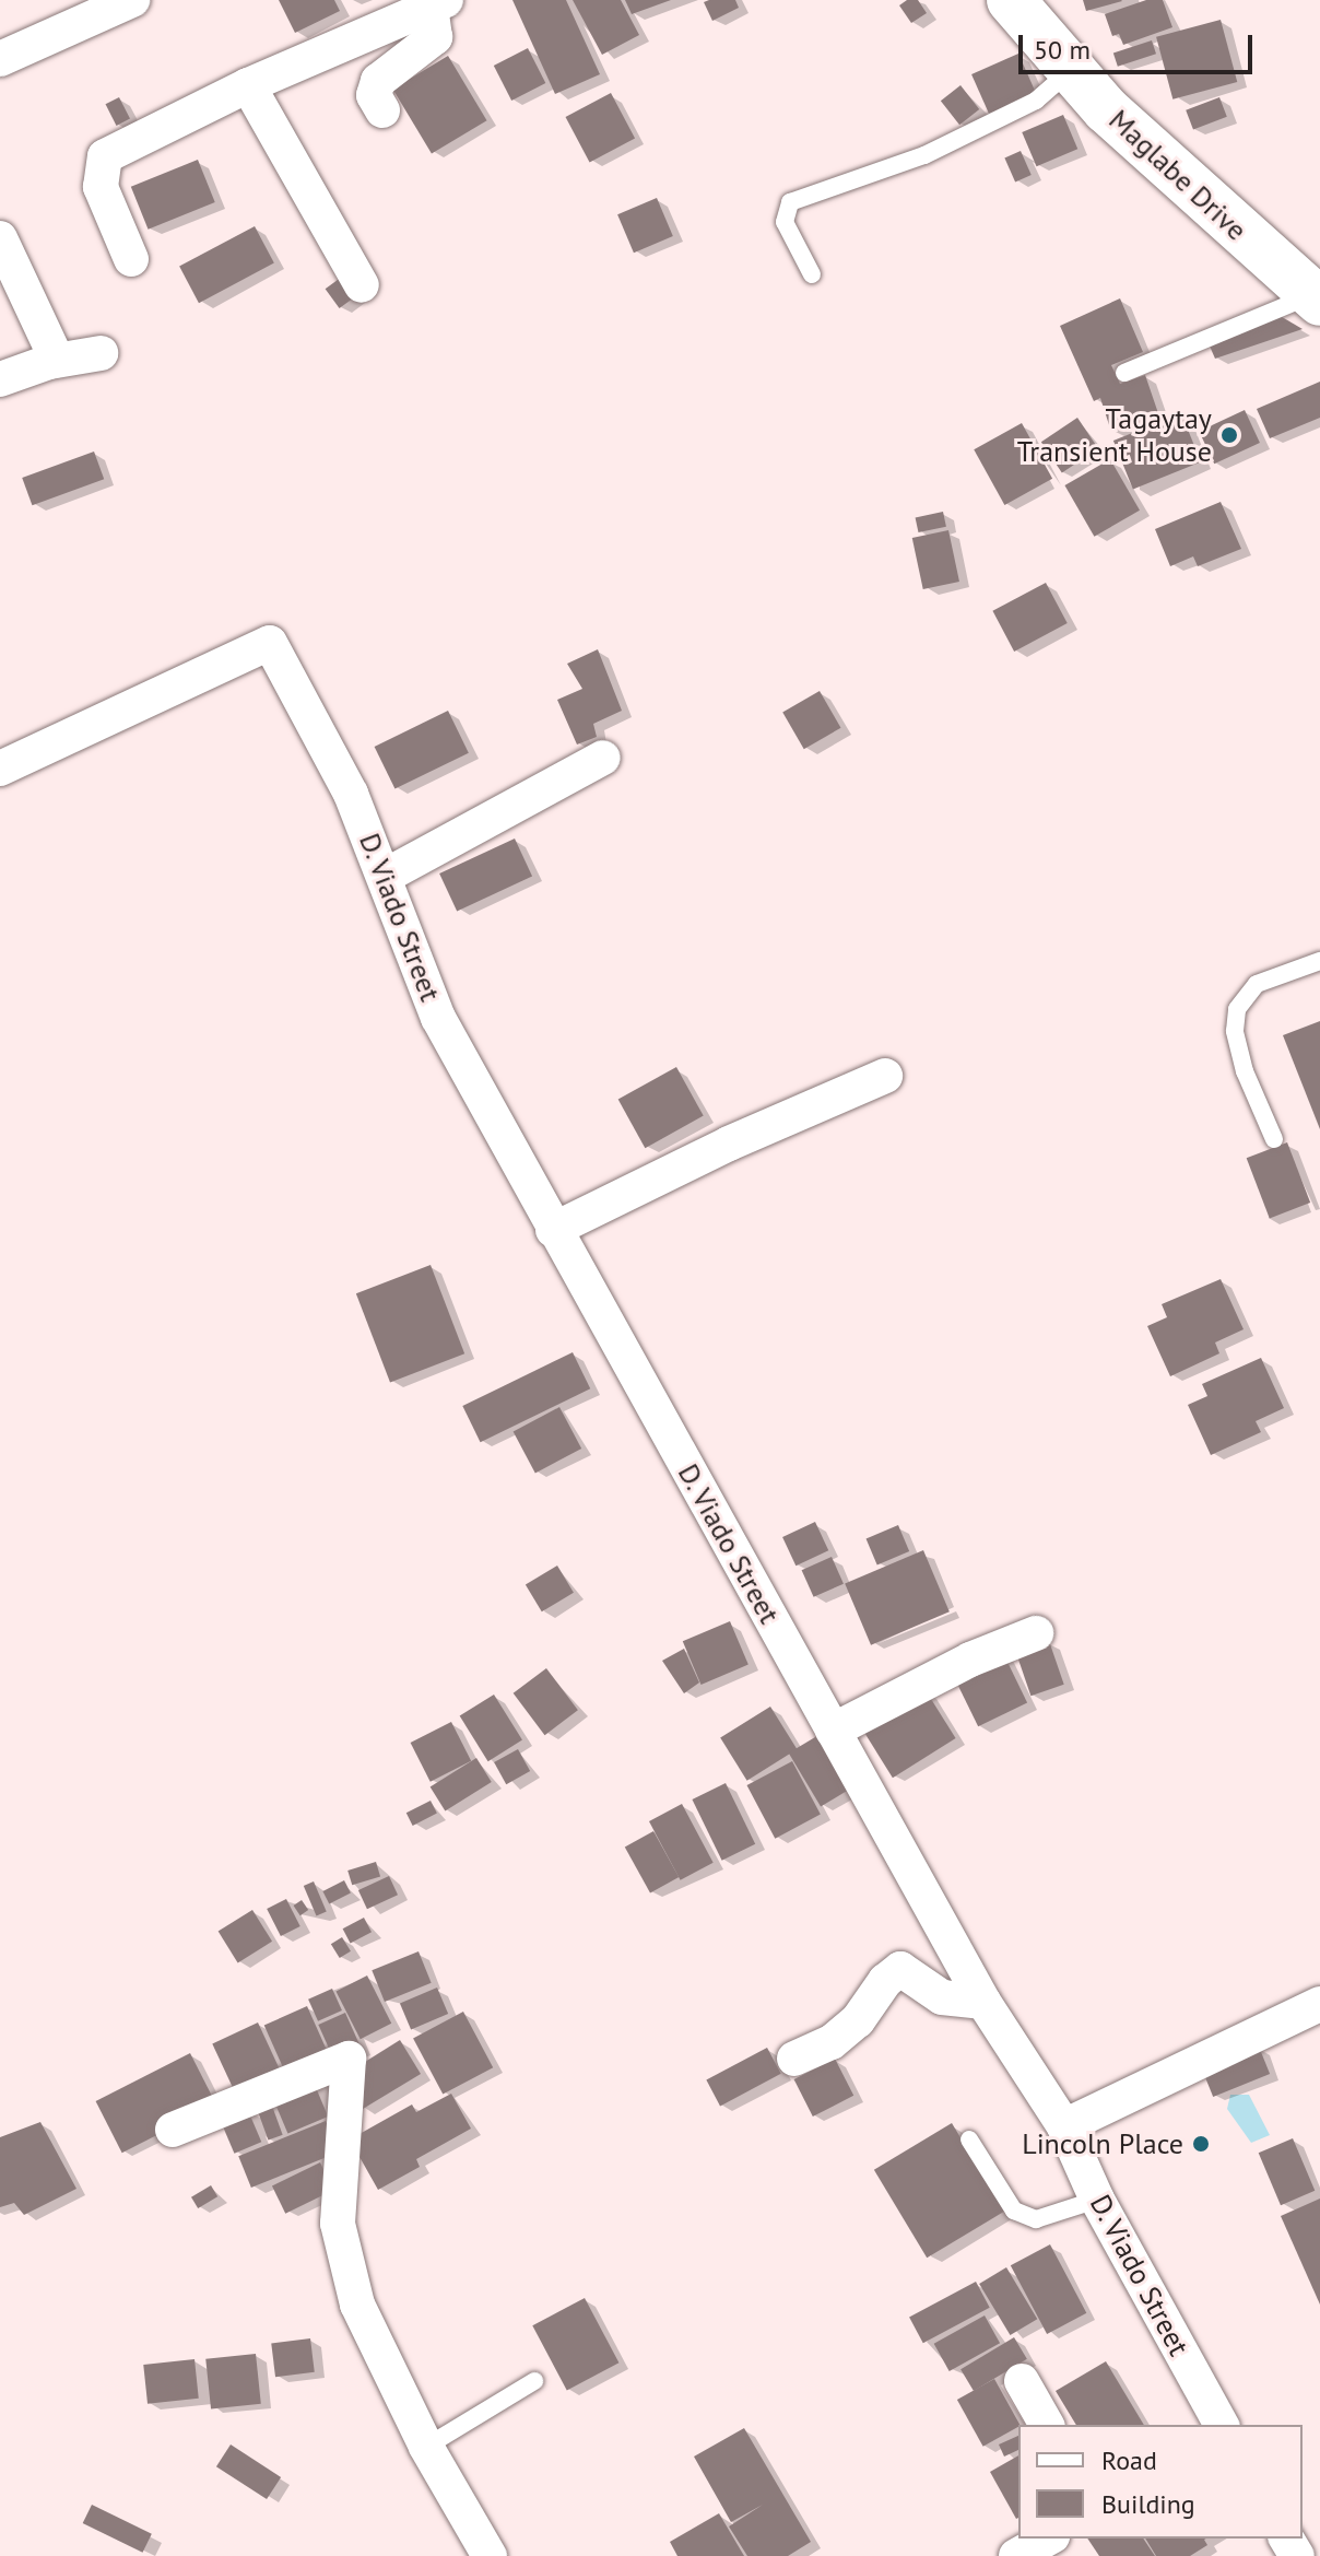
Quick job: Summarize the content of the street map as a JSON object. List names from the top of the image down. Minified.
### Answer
{"streets":{"main road":["Maglabe Drive"],"street":["D. Viado Street"]},"places":["Tagaytay Transient House","Lincoln Place"],"legend":["Road","Building"],"scale_bar":"50 m"}
